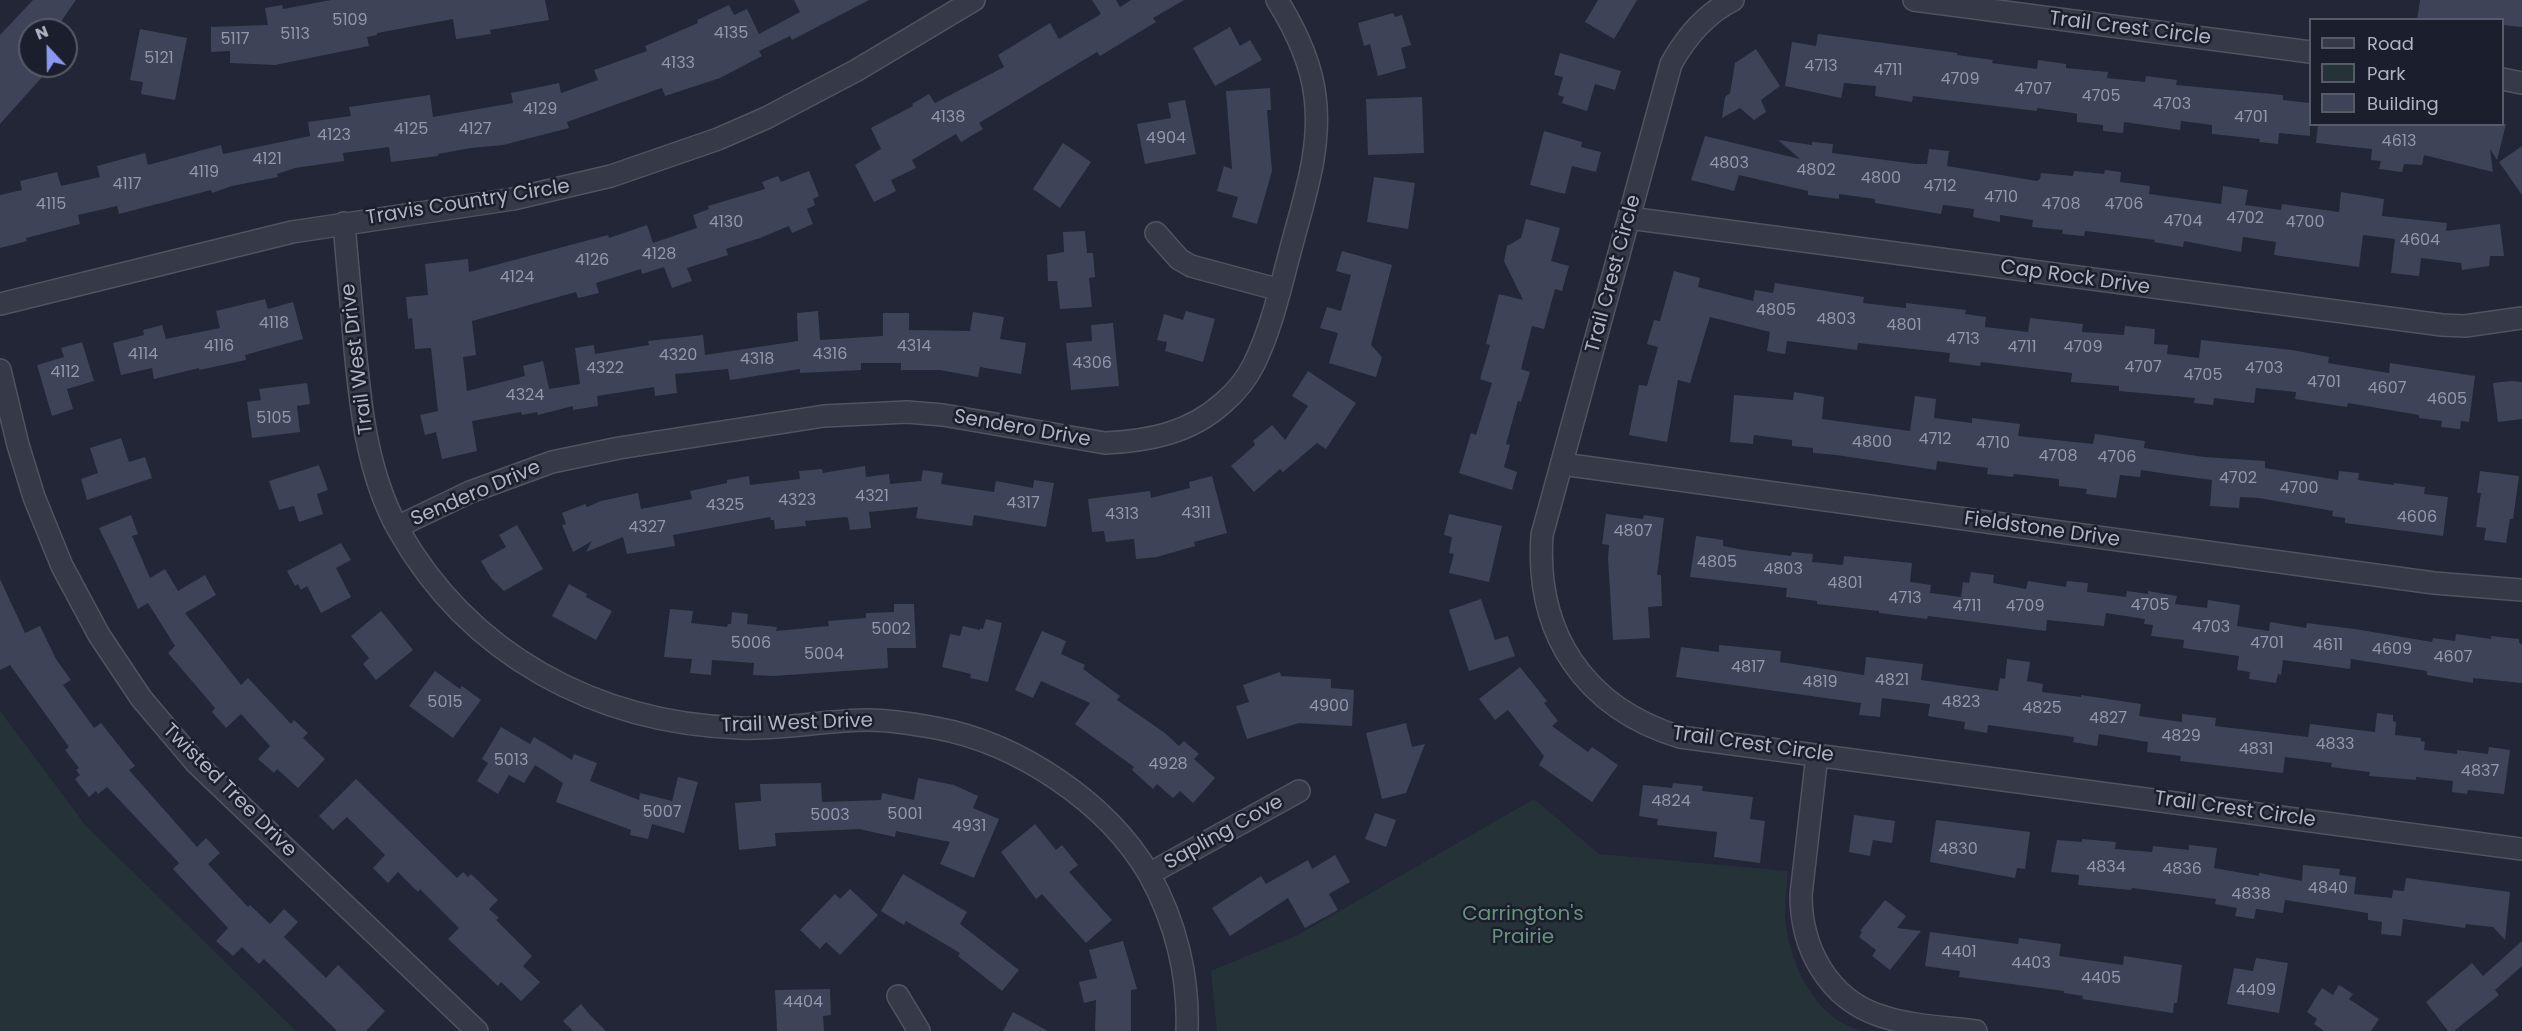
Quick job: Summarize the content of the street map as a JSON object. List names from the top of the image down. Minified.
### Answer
{"streets":{"street":["Trail Crest Circle","Travis Country Circle","Cap Rock Drive","Trail West Drive","Sendero Drive","Fieldstone Drive","Twisted Tree Drive","Sapling Cove"]},"crossings":[["Trail Crest Circle","Cap Rock Drive"],["Trail Crest Circle","Fieldstone Drive"],["Travis Country Circle","Trail West Drive"],["Trail West Drive","Sendero Drive"],["Trail West Drive","Sapling Cove"]],"parks":["Carrington's Prairie"],"house_numbers":["5109","4135","5113","5117","5121","4133","4713","4711","4709","4707","4705","4703","4129","4138","4701","4125","4127","4123","4904","4613","4121","4803","4802","4119","4800","4117","4712","4710","4115","4708","4706","4702","4704","4130","4700","4604","4128","4126","4124","4805","4803","4118","4801","4713","4116","4314","4711","4709","4114","4316","4320","4318","4306","4707","4322","4703","4112","4705","4701","4607","4324","4605","5105","4712","4800","4710","4708","4706","4702","4700","4321","4323","4317","4325","4311","4313","4606","4327","4807","4805","4803","4801","4713","4705","4711","4709","4703","5002","5006","4701","4611","4609","5004","4607","4817","4821","4819","5015","4823","4900","4825","4827","4829","4833","4831","5013","4928","4837","4824","5007","5001","5003","4931","4830","4834","4836","4840","4838","4401","4403","4405","4409","4404"],"legend":["Road","Park","Building"],"north":"top"}
